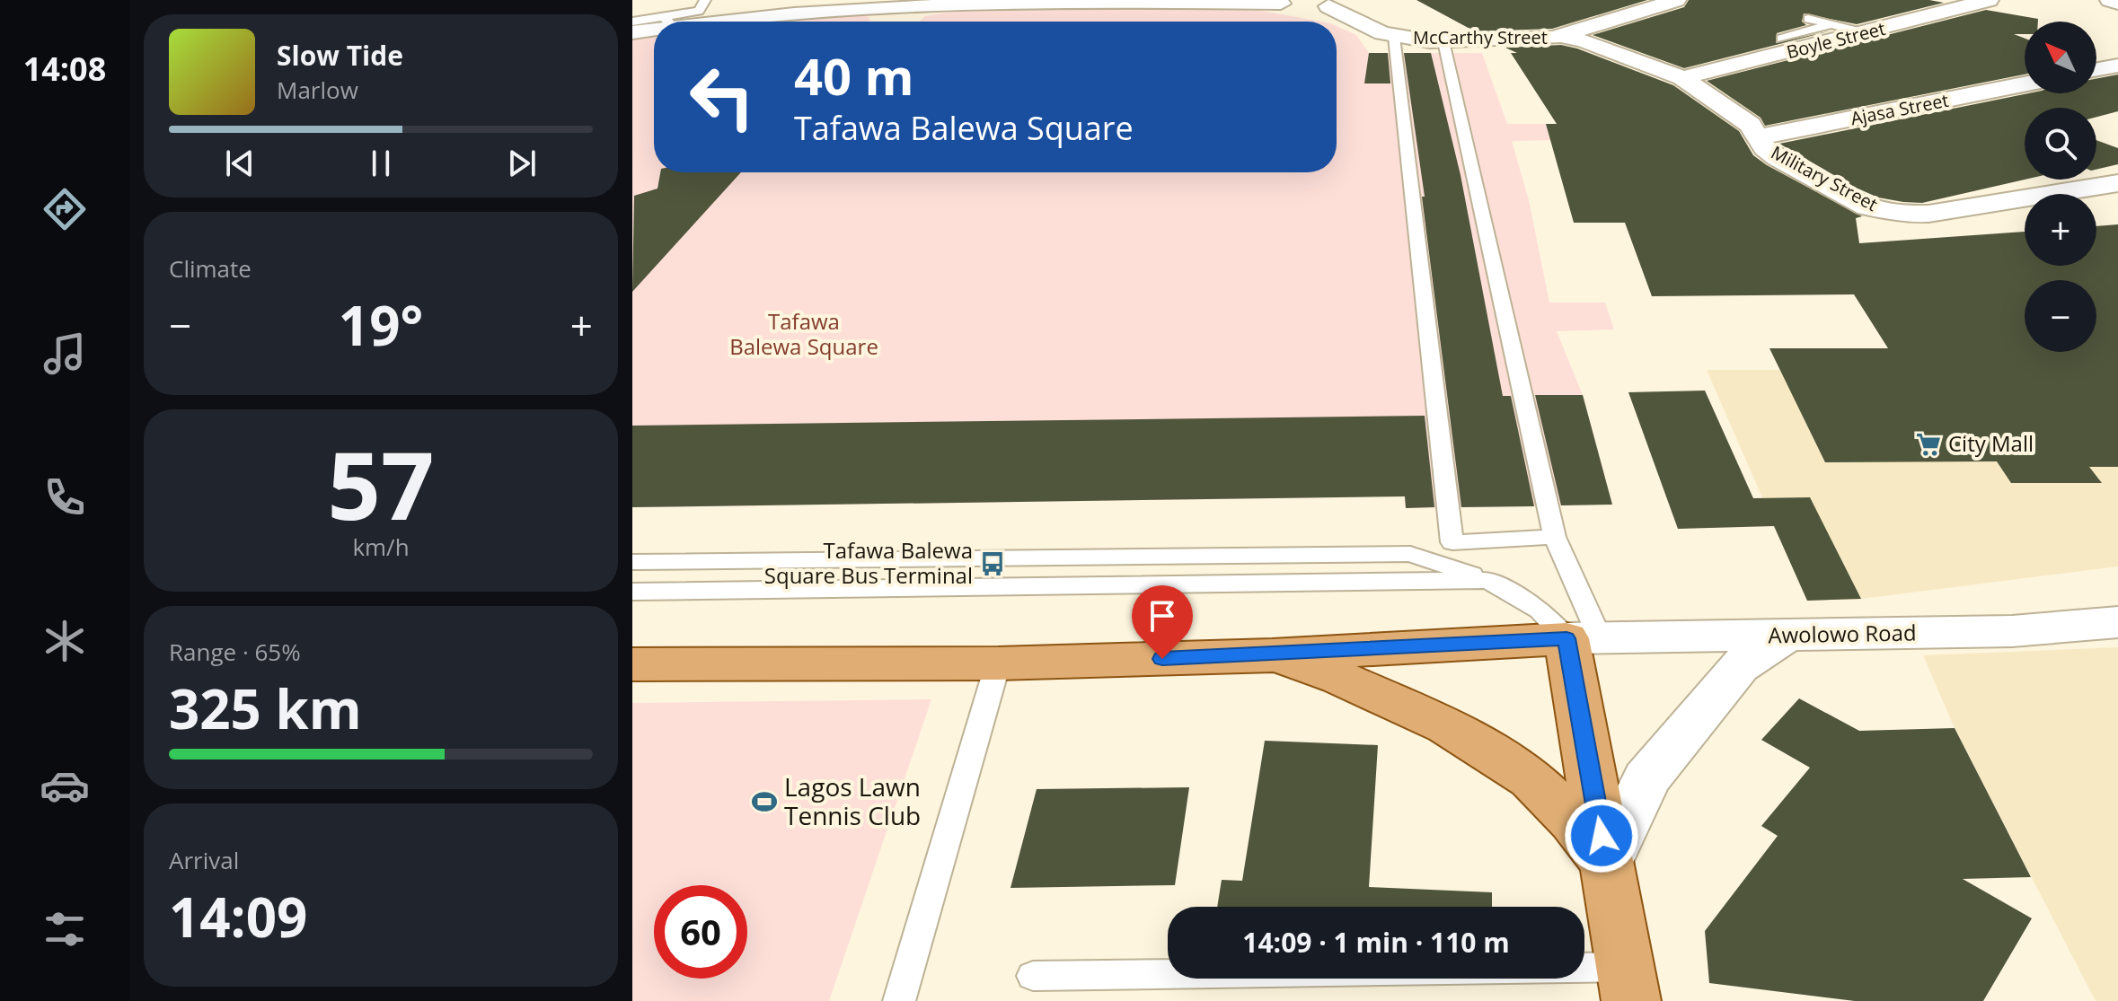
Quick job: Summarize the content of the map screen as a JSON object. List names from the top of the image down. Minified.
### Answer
{"streets":{"street":["McCarthy Street","Boyle Street","Ajasa Street","Military Street","Awolowo Road"]},"crossings":[["McCarthy Street","Military Street"],["Boyle Street","Military Street"],["Ajasa Street","Military Street"]],"parks":["Tafawa Balewa Square"],"places":{"supermarket":["City Mall"],"bus stop":["Tafawa Balewa Square Bus Terminal"],"sports":["Lagos Lawn Tennis Club"]},"north":"top left","page":{"tabs":"14:08","map_buttons":["+","−"],"turn":["40 m","Tafawa Balewa Square"],"song":["Slow Tide","Marlow"],"tile":["Climate",["57","km/h"],["Range · 65%","325 km"],["Arrival","14:09"]],"heat":["−","19°","+"],"limit":"60","trip":"14:09 · 1 min · 110 m"}}
